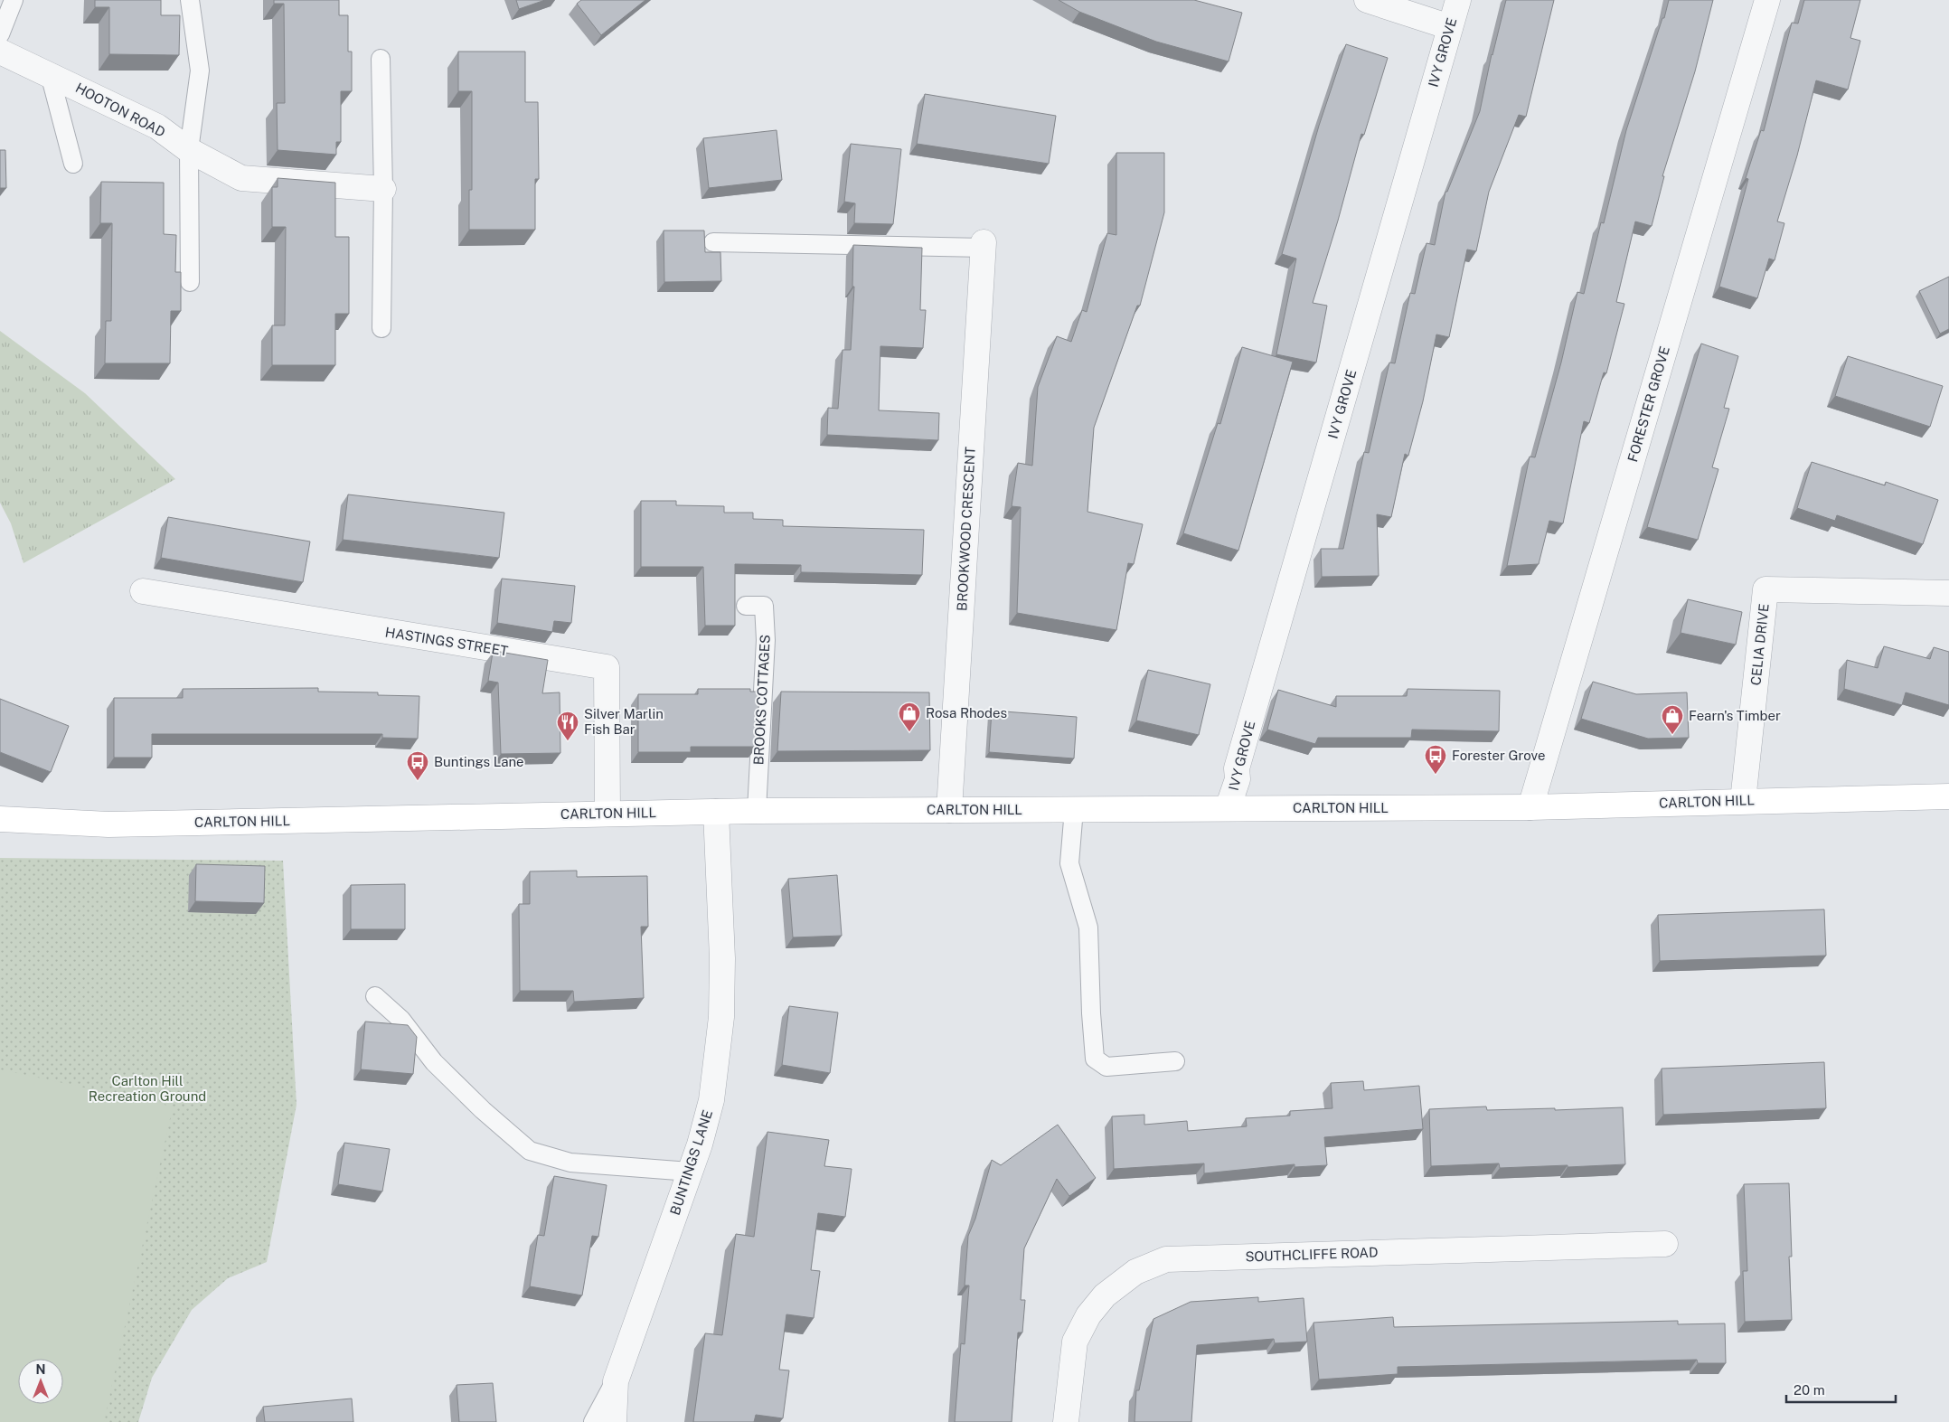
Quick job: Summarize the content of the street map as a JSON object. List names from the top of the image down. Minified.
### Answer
{"streets":{"main road":["CARLTON HILL"],"street":["IVY GROVE","HOOTON ROAD","FORESTER GROVE","BROOKWOOD CRESCENT","HASTINGS STREET","CELIA DRIVE","BUNTINGS LANE","SOUTHCLIFFE ROAD"],"lane":["BROOKS COTTAGES"]},"crossings":[["IVY GROVE","CARLTON HILL"],["FORESTER GROVE","CARLTON HILL"],["BROOKWOOD CRESCENT","CARLTON HILL"],["HASTINGS STREET","CARLTON HILL"],["CELIA DRIVE","CARLTON HILL"],["BROOKS COTTAGES","CARLTON HILL"],["CARLTON HILL","BUNTINGS LANE"]],"parks":["Carlton Hill Recreation Ground"],"places":{"shop":["Rosa Rhodes","Fearn's Timber"],"restaurant":["Silver Marlin Fish Bar"],"bus stop":["Forester Grove","Buntings Lane"]},"scale_bar":"20 m","north":"top"}
